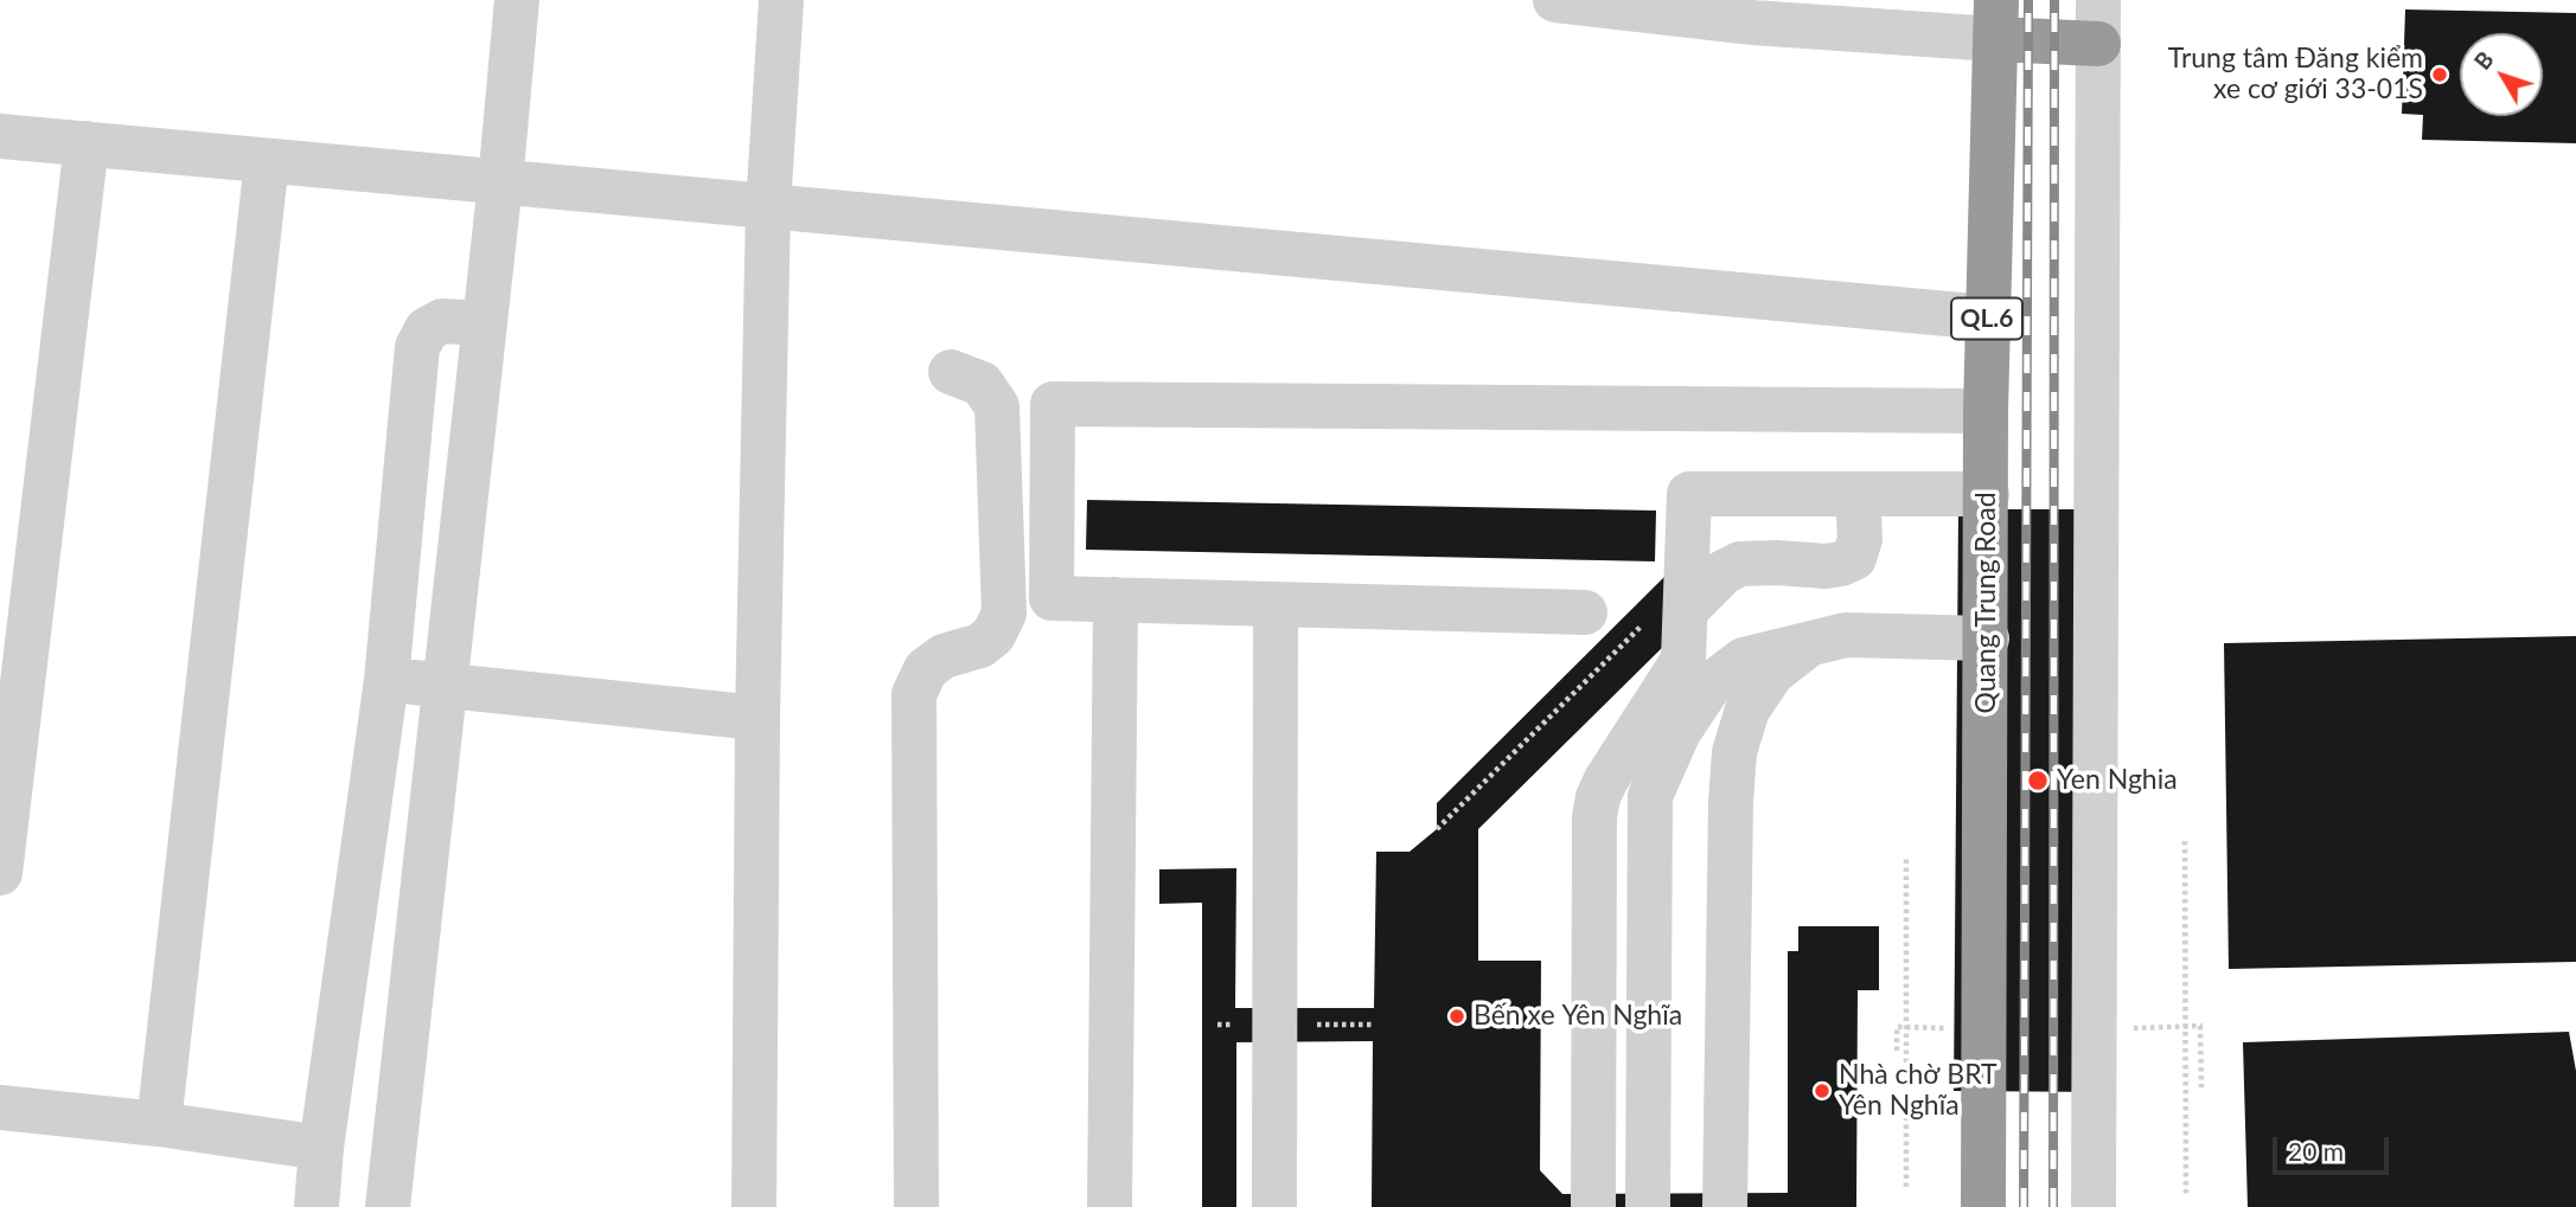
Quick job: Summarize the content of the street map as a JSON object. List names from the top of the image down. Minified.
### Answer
{"streets":{"highway":["QL.6","Quang Trung Road"]},"places":["Trung tâm Đăng kiểm xe cơ giới 33-01S","Yen Nghia","Bến xe Yên Nghĩa","Nhà chờ BRT Yên Nghĩa"],"scale_bar":"20 m","north":"top left"}
